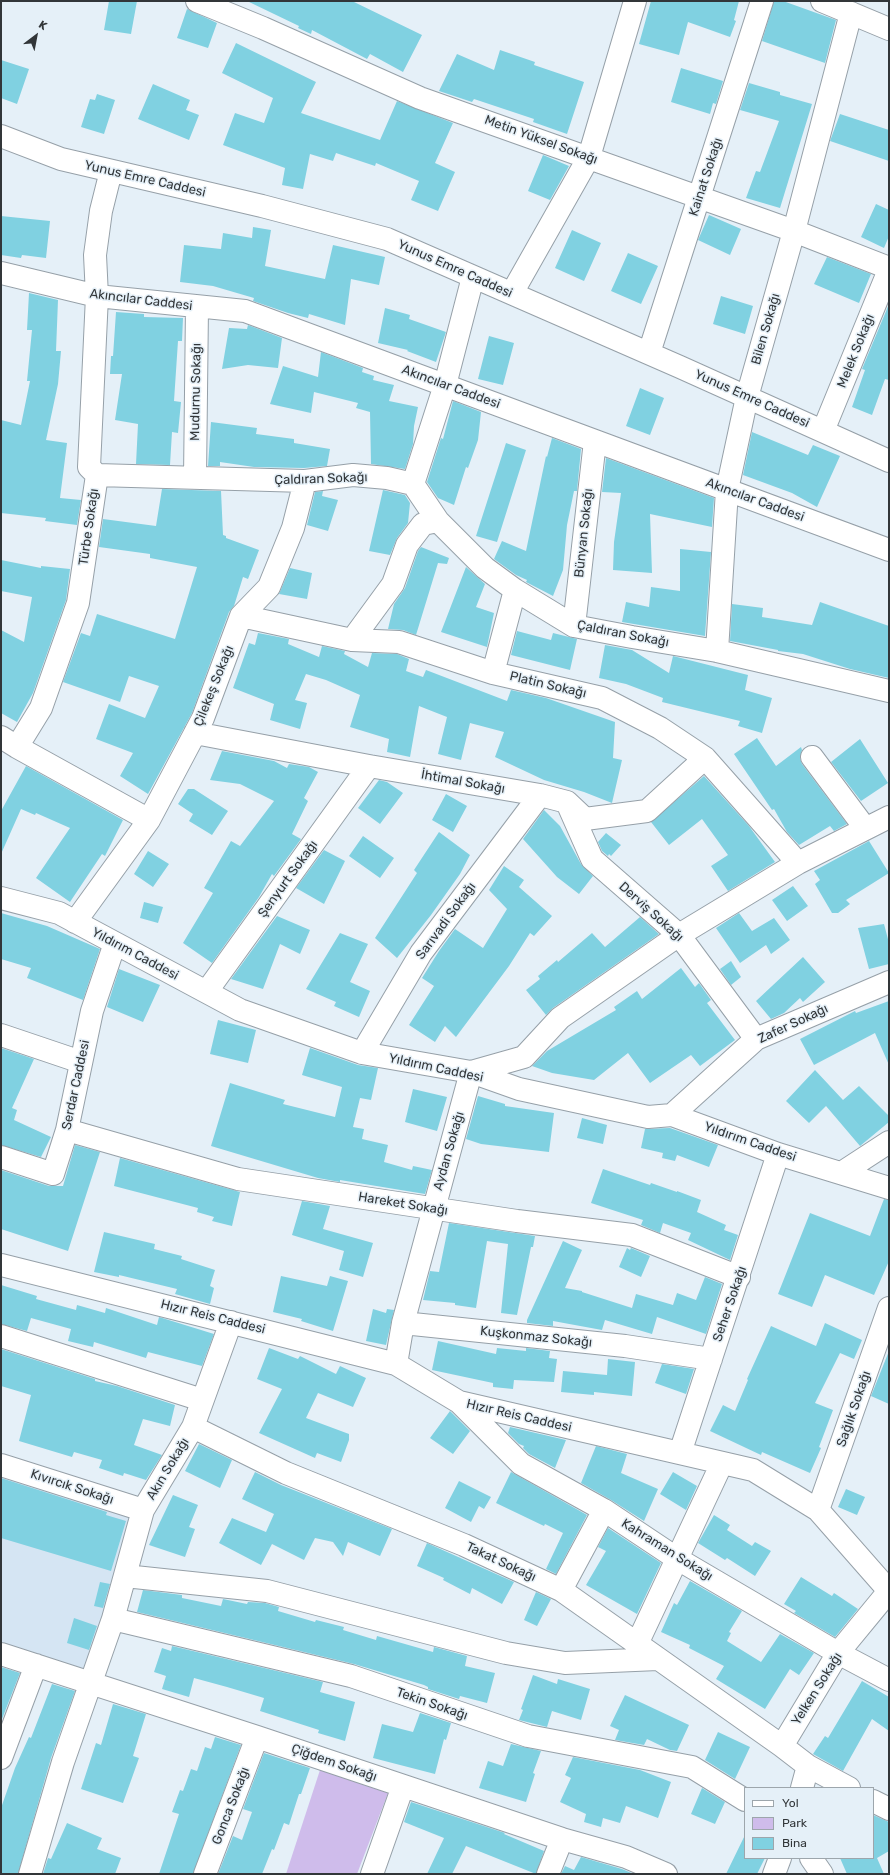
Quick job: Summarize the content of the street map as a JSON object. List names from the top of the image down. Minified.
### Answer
{"streets":{"street":["Metin Yüksel Sokağı","Kainat Sokağı","Yunus Emre Caddesi","Akıncılar Caddesi","Bilen Sokağı","Melek Sokağı","Mudurnu Sokağı","Çaldıran Sokağı","Türbe Sokağı","Bünyan Sokağı","Platin Sokağı","Çilekeş Sokağı","İhtimal Sokağı","Şenyurt Sokağı","Derviş Sokağı","Sarıvadi Sokağı","Yıldırım Caddesi","Zafer Sokağı","Serdar Caddesi","Aydan Sokağı","Hareket Sokağı","Seher Sokağı","Hızır Reis Caddesi","Kuşkonmaz Sokağı","Sağlık Sokağı","Akın Sokağı","Kıvırcık Sokağı","Kahraman Sokağı","Takat Sokağı","Yelken Sokağı","Tekin Sokağı","Çiğdem Sokağı","Gonca Sokağı"]},"crossings":[["Metin Yüksel Sokağı","Kainat Sokağı"],["Metin Yüksel Sokağı","Bilen Sokağı"],["Metin Yüksel Sokağı","Melek Sokağı"],["Kainat Sokağı","Yunus Emre Caddesi"],["Yunus Emre Caddesi","Bilen Sokağı"],["Yunus Emre Caddesi","Melek Sokağı"],["Yunus Emre Caddesi","Türbe Sokağı"],["Akıncılar Caddesi","Bilen Sokağı"],["Akıncılar Caddesi","Mudurnu Sokağı"],["Akıncılar Caddesi","Türbe Sokağı"],["Akıncılar Caddesi","Bünyan Sokağı"],["Bilen Sokağı","Çaldıran Sokağı"],["Mudurnu Sokağı","Çaldıran Sokağı"],["Çaldıran Sokağı","Türbe Sokağı"],["Çaldıran Sokağı","Bünyan Sokağı"],["Çaldıran Sokağı","Çilekeş Sokağı"],["Platin Sokağı","Çilekeş Sokağı"],["Platin Sokağı","İhtimal Sokağı"],["Çilekeş Sokağı","İhtimal Sokağı"],["Çilekeş Sokağı","Yıldırım Caddesi"],["İhtimal Sokağı","Şenyurt Sokağı"],["İhtimal Sokağı","Derviş Sokağı"],["İhtimal Sokağı","Sarıvadi Sokağı"],["Şenyurt Sokağı","Yıldırım Caddesi"],["Derviş Sokağı","Zafer Sokağı"],["Sarıvadi Sokağı","Yıldırım Caddesi"],["Yıldırım Caddesi","Zafer Sokağı"],["Yıldırım Caddesi","Serdar Caddesi"],["Yıldırım Caddesi","Aydan Sokağı"],["Yıldırım Caddesi","Seher Sokağı"],["Serdar Caddesi","Hareket Sokağı"],["Aydan Sokağı","Hareket Sokağı"],["Aydan Sokağı","Kuşkonmaz Sokağı"],["Hareket Sokağı","Seher Sokağı"],["Seher Sokağı","Hızır Reis Caddesi"],["Seher Sokağı","Kuşkonmaz Sokağı"],["Hızır Reis Caddesi","Sağlık Sokağı"],["Hızır Reis Caddesi","Akın Sokağı"],["Hızır Reis Caddesi","Kahraman Sokağı"],["Akın Sokağı","Kıvırcık Sokağı"],["Akın Sokağı","Takat Sokağı"],["Akın Sokağı","Tekin Sokağı"],["Akın Sokağı","Çiğdem Sokağı"],["Kahraman Sokağı","Yelken Sokağı"],["Takat Sokağı","Yelken Sokağı"],["Çiğdem Sokağı","Gonca Sokağı"]],"legend":["Yol","Park","Bina"],"north":"top right"}
